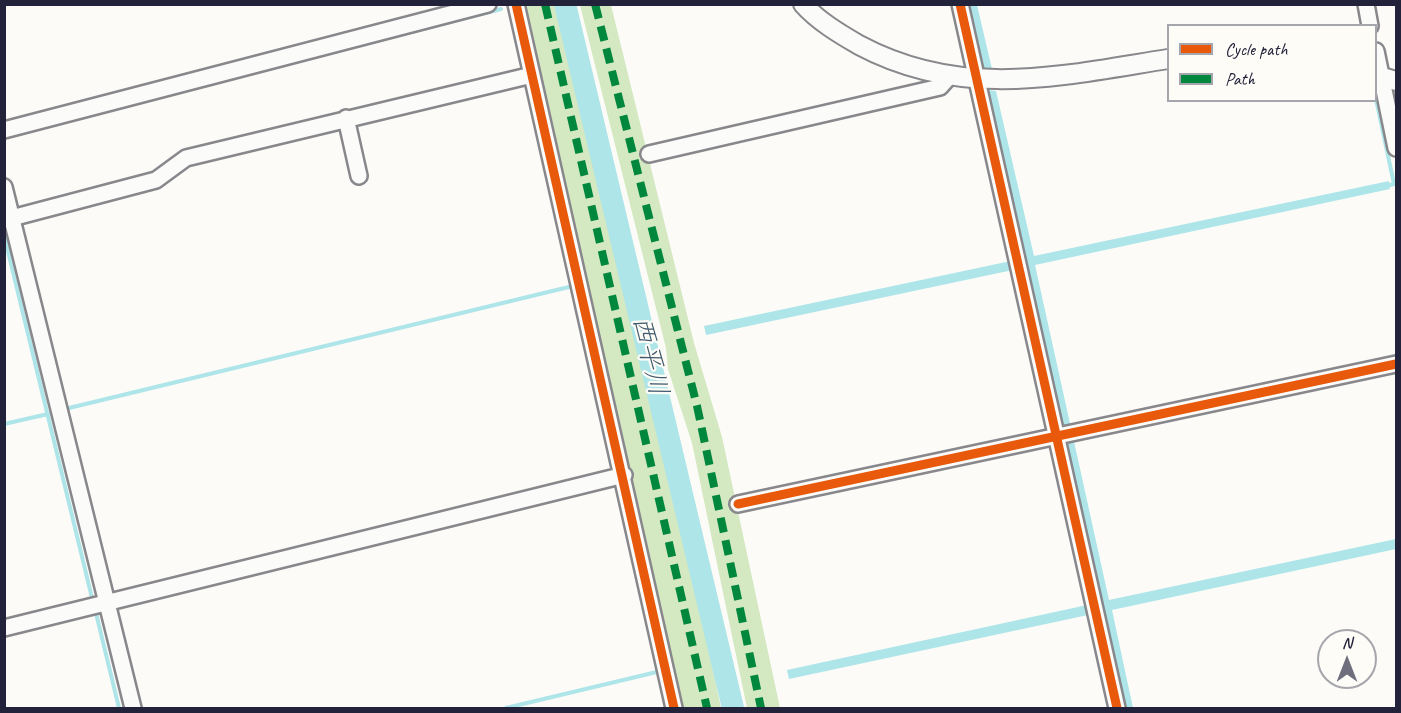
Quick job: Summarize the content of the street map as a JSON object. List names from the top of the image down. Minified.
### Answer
{"water":["西平川"],"legend":["Cycle path","Path"],"north":"top"}
